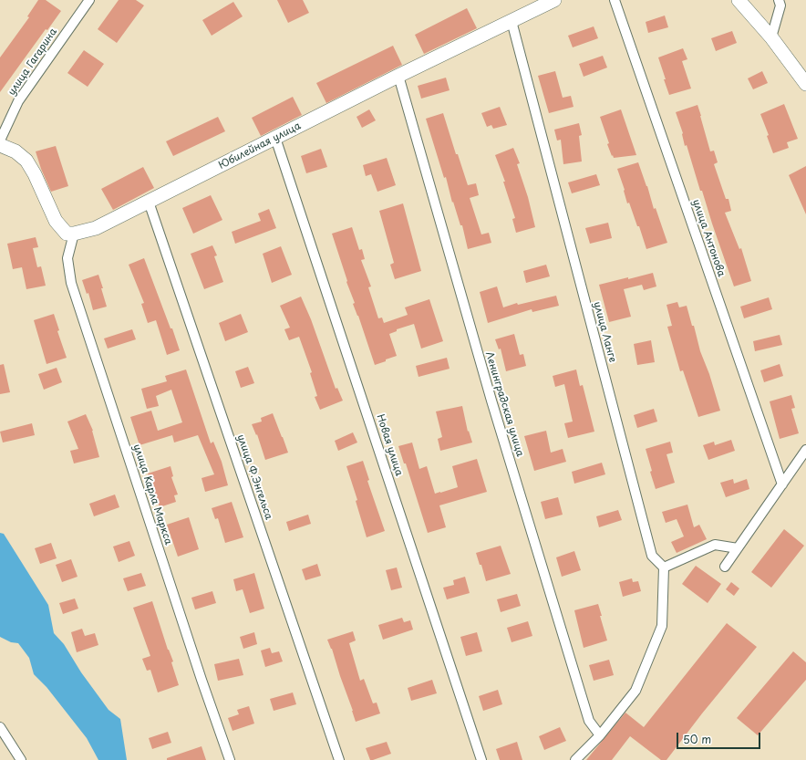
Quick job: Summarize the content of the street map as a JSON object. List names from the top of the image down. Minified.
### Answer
{"streets":{"street":["улица Гагарина","Юбилейная улица","улица Антонова","улица Ланге","Ленинградская улица","Новая улица","улица Ф.Энгельса","улица Карла Маркса"]},"crossings":[["Юбилейная улица","улица Ланге"],["Юбилейная улица","Ленинградская улица"],["Юбилейная улица","Новая улица"],["Юбилейная улица","улица Ф.Энгельса"],["Юбилейная улица","улица Карла Маркса"]],"scale_bar":"50 m"}
